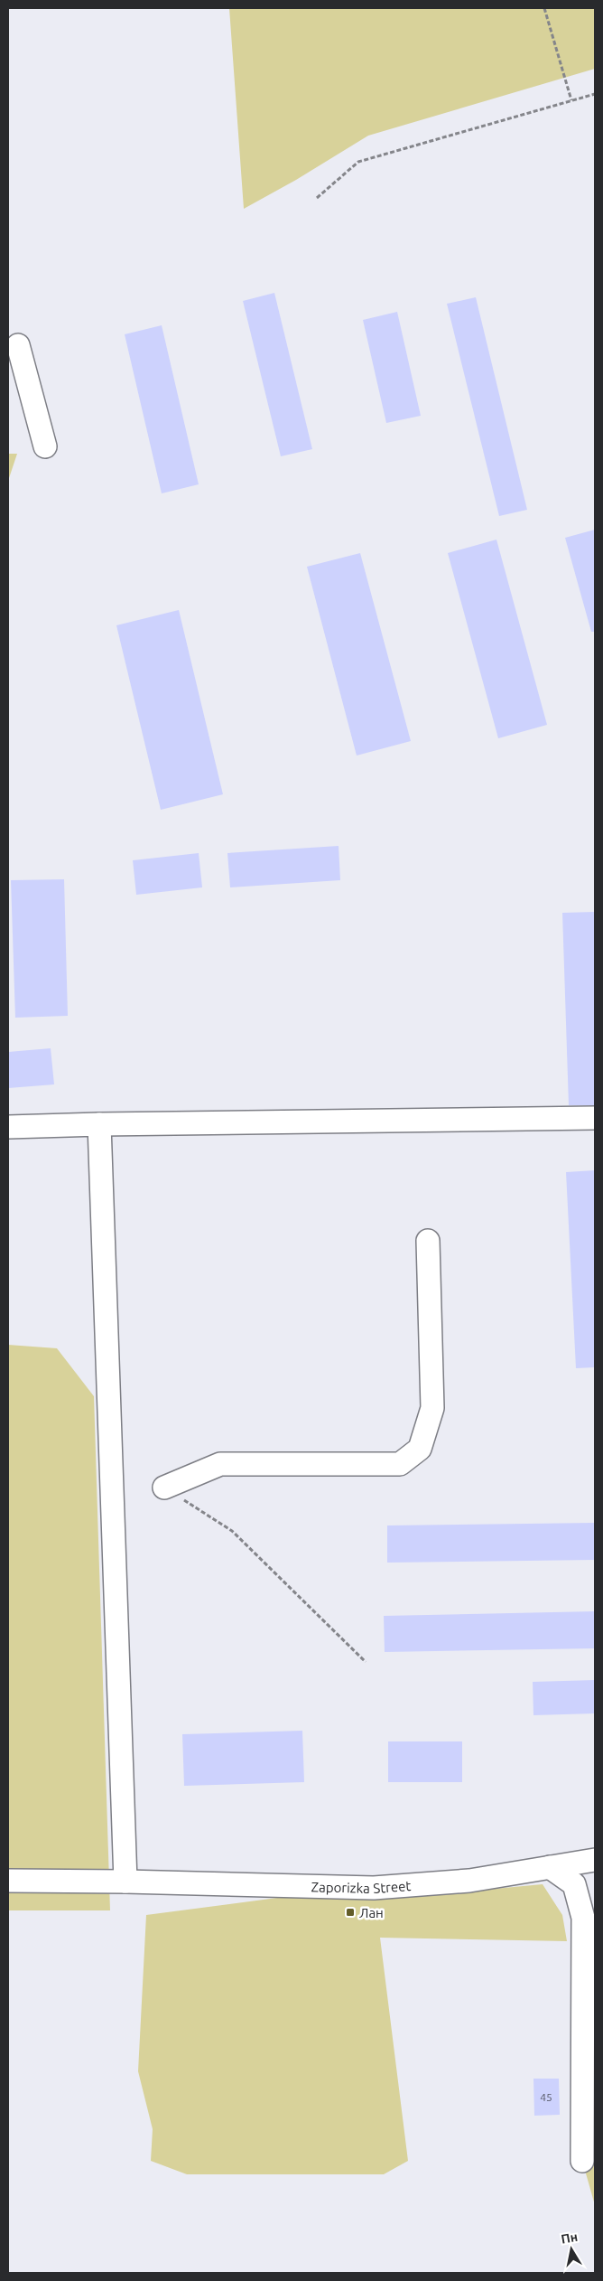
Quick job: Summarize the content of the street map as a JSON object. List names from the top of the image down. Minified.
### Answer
{"streets":{"street":["Zaporizka Street"]},"places":{"transit":["Лан"]},"house_numbers":["45"],"north":"top"}
